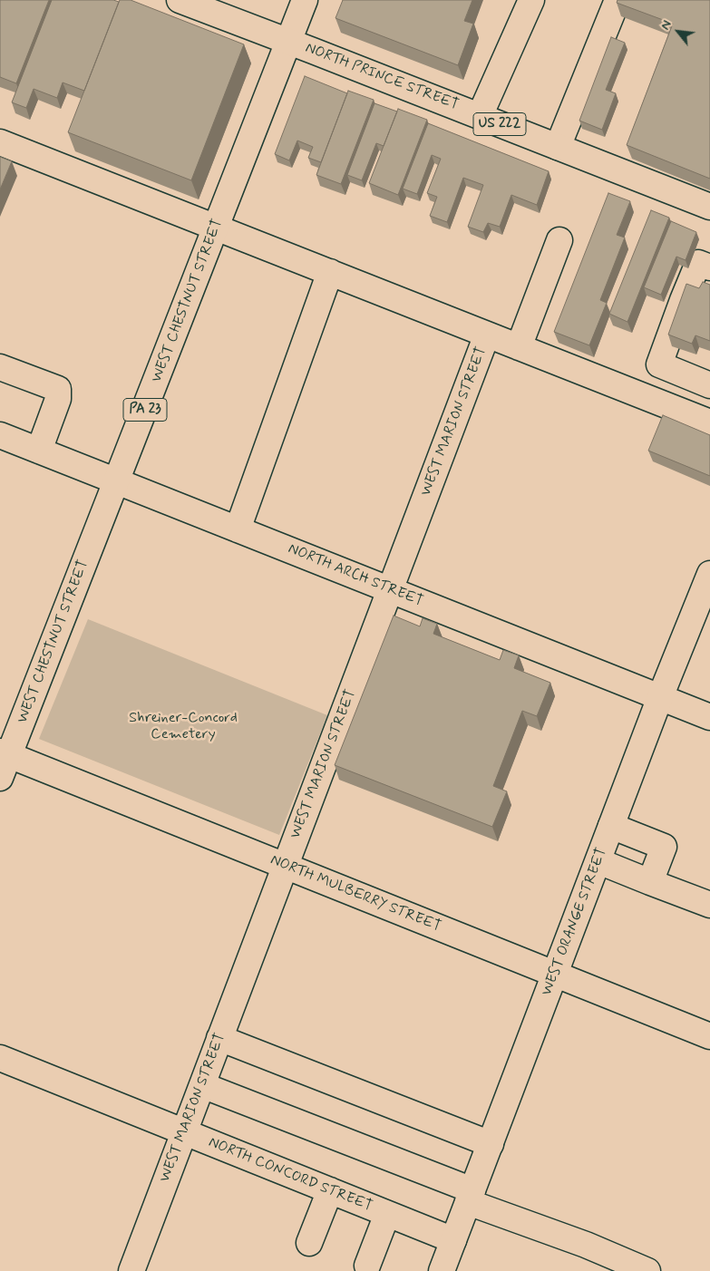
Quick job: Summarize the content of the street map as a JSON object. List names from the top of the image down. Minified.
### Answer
{"streets":{"main road":["NORTH PRINCE STREET","US 222","WEST CHESTNUT STREET","PA 23","WEST MARION STREET","NORTH ARCH STREET","NORTH MULBERRY STREET","WEST ORANGE STREET","NORTH CONCORD STREET"]},"crossings":[["NORTH PRINCE STREET","WEST CHESTNUT STREET"],["WEST CHESTNUT STREET","NORTH ARCH STREET"],["WEST CHESTNUT STREET","NORTH MULBERRY STREET"],["WEST MARION STREET","NORTH ARCH STREET"],["WEST MARION STREET","NORTH MULBERRY STREET"],["WEST MARION STREET","NORTH CONCORD STREET"],["NORTH ARCH STREET","WEST ORANGE STREET"],["NORTH MULBERRY STREET","WEST ORANGE STREET"],["WEST ORANGE STREET","NORTH CONCORD STREET"]],"parks":["Shreiner-Concord Cemetery"],"north":"top left"}
